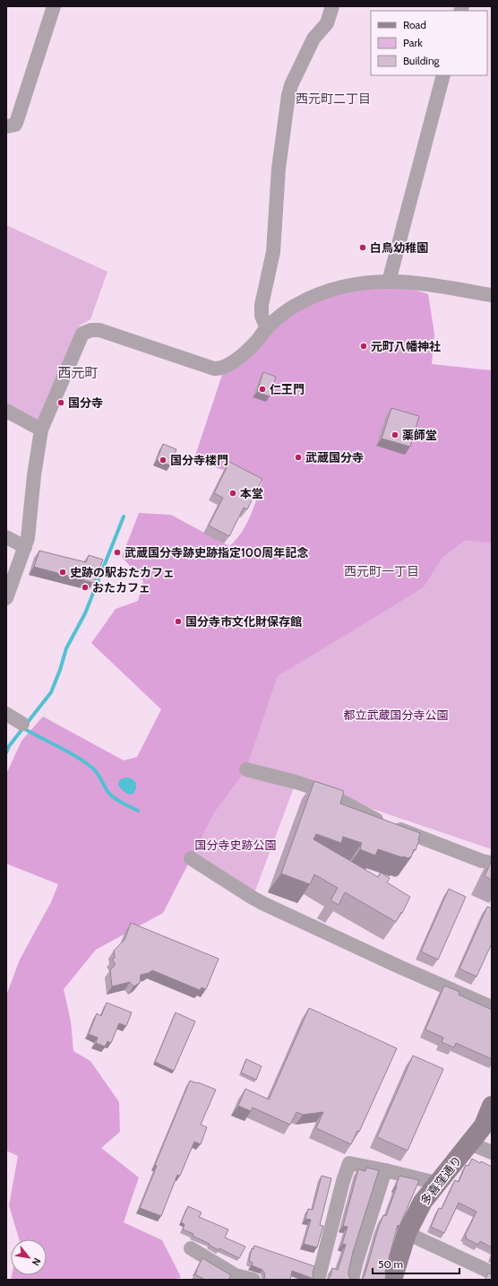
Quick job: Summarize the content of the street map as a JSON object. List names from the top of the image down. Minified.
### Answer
{"streets":{"main road":["多喜窪通り"]},"districts":["西元町二丁目","西元町","西元町一丁目"],"parks":["都立武蔵国分寺公園","国分寺史跡公園"],"places":["白鳥幼稚園","元町八幡神社","仁王門","国分寺","薬師堂","武蔵国分寺","国分寺楼門","本堂","武蔵国分寺跡史跡指定100周年記念","史跡の駅おたカフェ","おたカフェ","国分寺市文化財保存館"],"legend":["Road","Park","Building"],"scale_bar":"50 m","north":"bottom right"}
